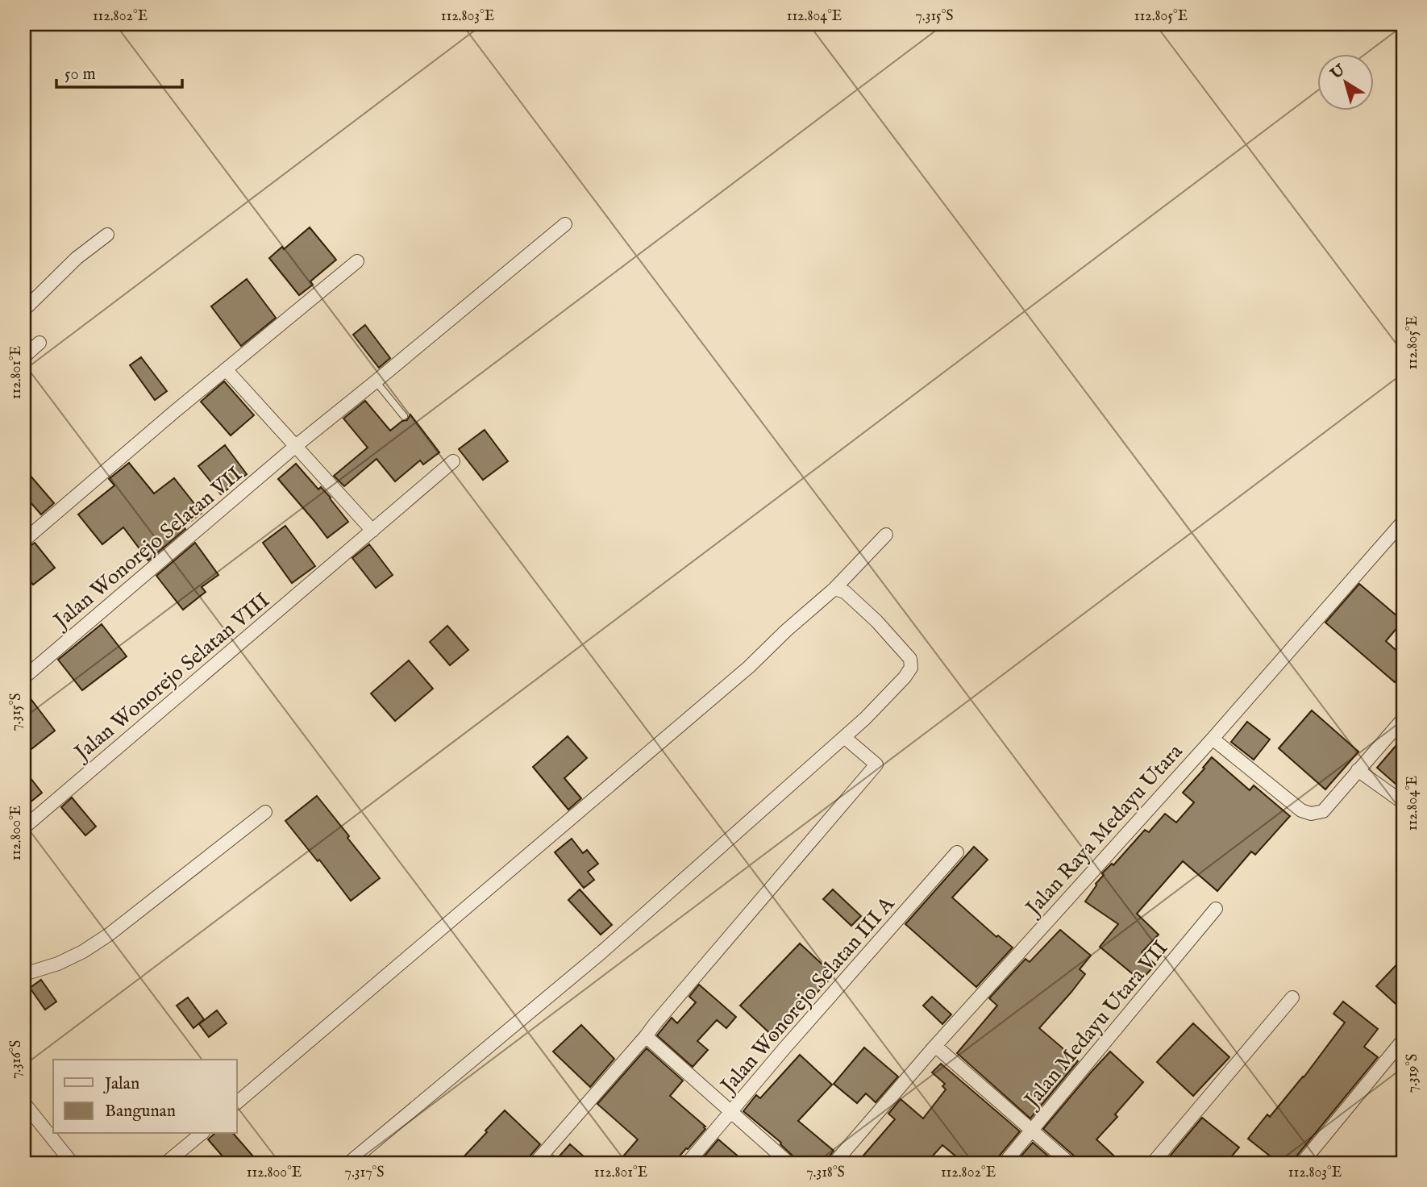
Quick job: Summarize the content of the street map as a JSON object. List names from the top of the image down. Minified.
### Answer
{"streets":{"street":["Jalan Wonorejo Selatan VII","Jalan Wonorejo Selatan VIII","Jalan Raya Medayu Utara","Jalan Wonorejo Selatan III A","Jalan Medayu Utara VII"]},"legend":["Jalan","Bangunan"],"scale_bar":"50 m","north":"top left","coordinates":["112.802°E","112.803°E","112.804°E","7.315°S","112.805°E","112.801°E","112.800°E","7.316°S","7.319°S","7.317°S","7.318°S"]}
